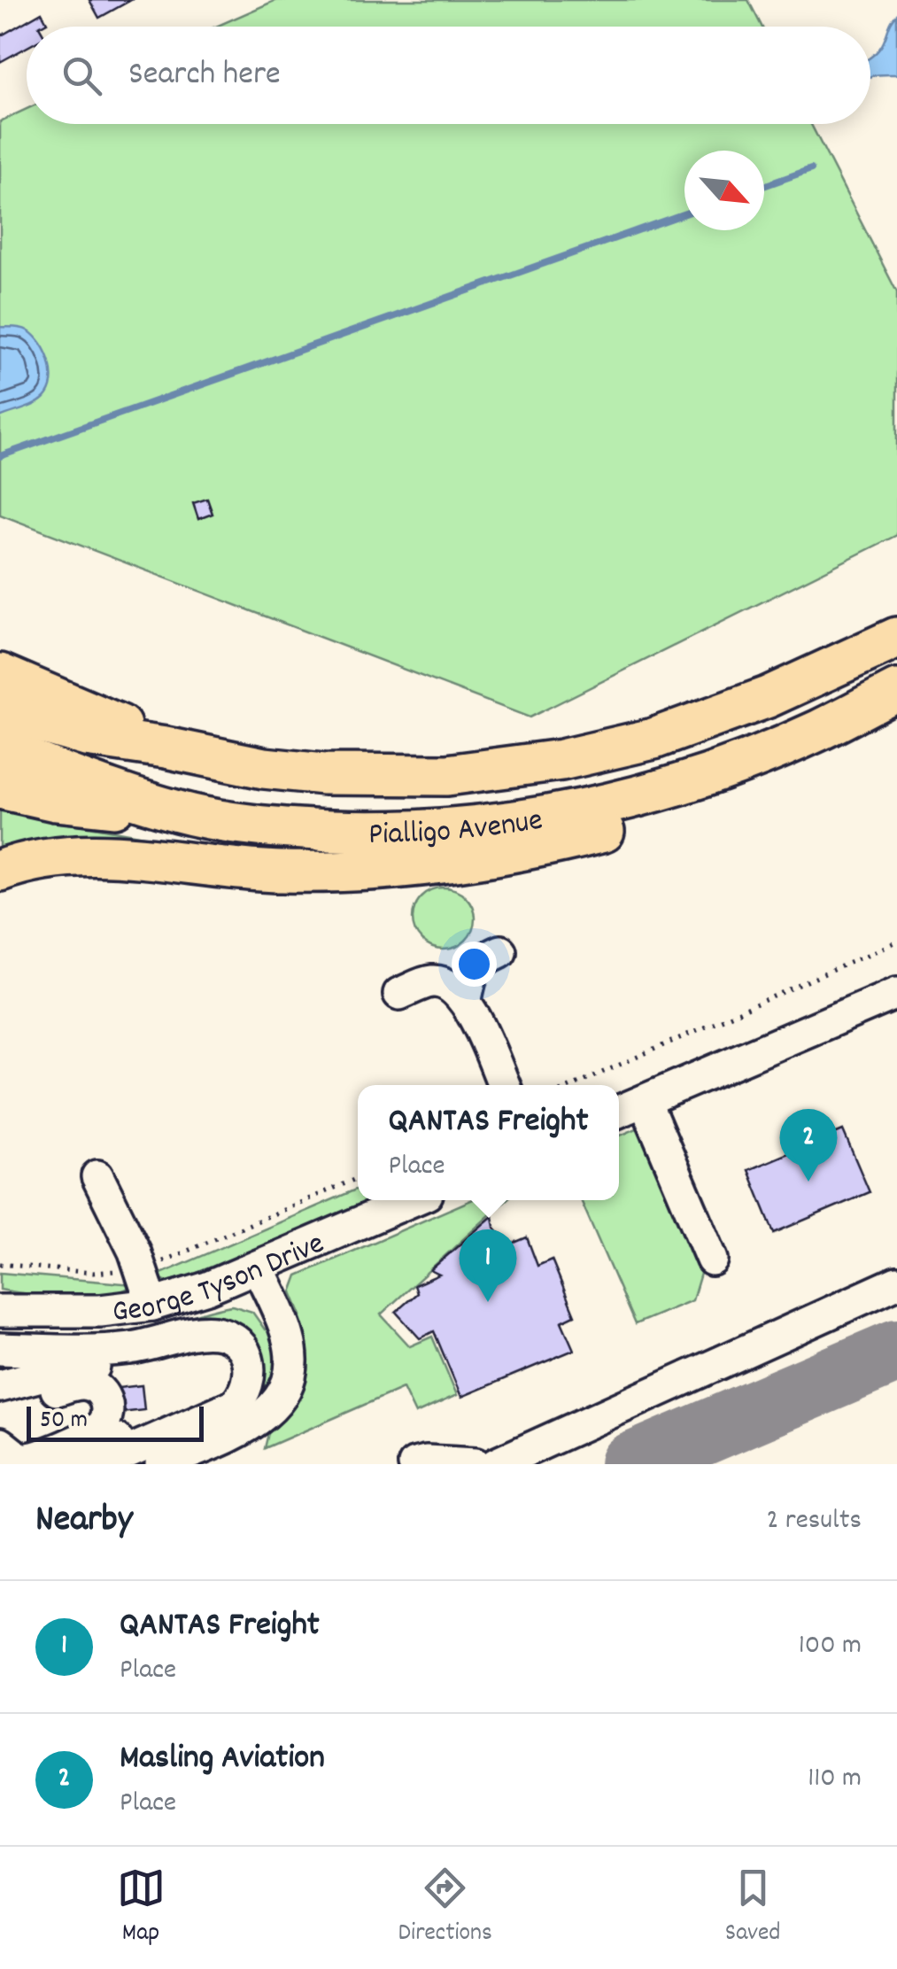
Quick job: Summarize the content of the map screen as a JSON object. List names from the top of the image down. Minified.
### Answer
{"streets":{"main road":["Pialligo Avenue"],"lane":["George Tyson Drive"]},"scale_bar":"50 m","north":"bottom right","page":{"search":"Search here","popup":["QANTAS Freight","Place"],"pins":["2","1"],"scale":"50 m","heading":["Nearby","2 results"],"list":[{"mark":"1","name":"QANTAS Freight","note":"Place","value":"100 m"},{"mark":"2","name":"Masling Aviation","note":"Place","value":"110 m"}],"nav":["Map","Directions","Saved"]}}
